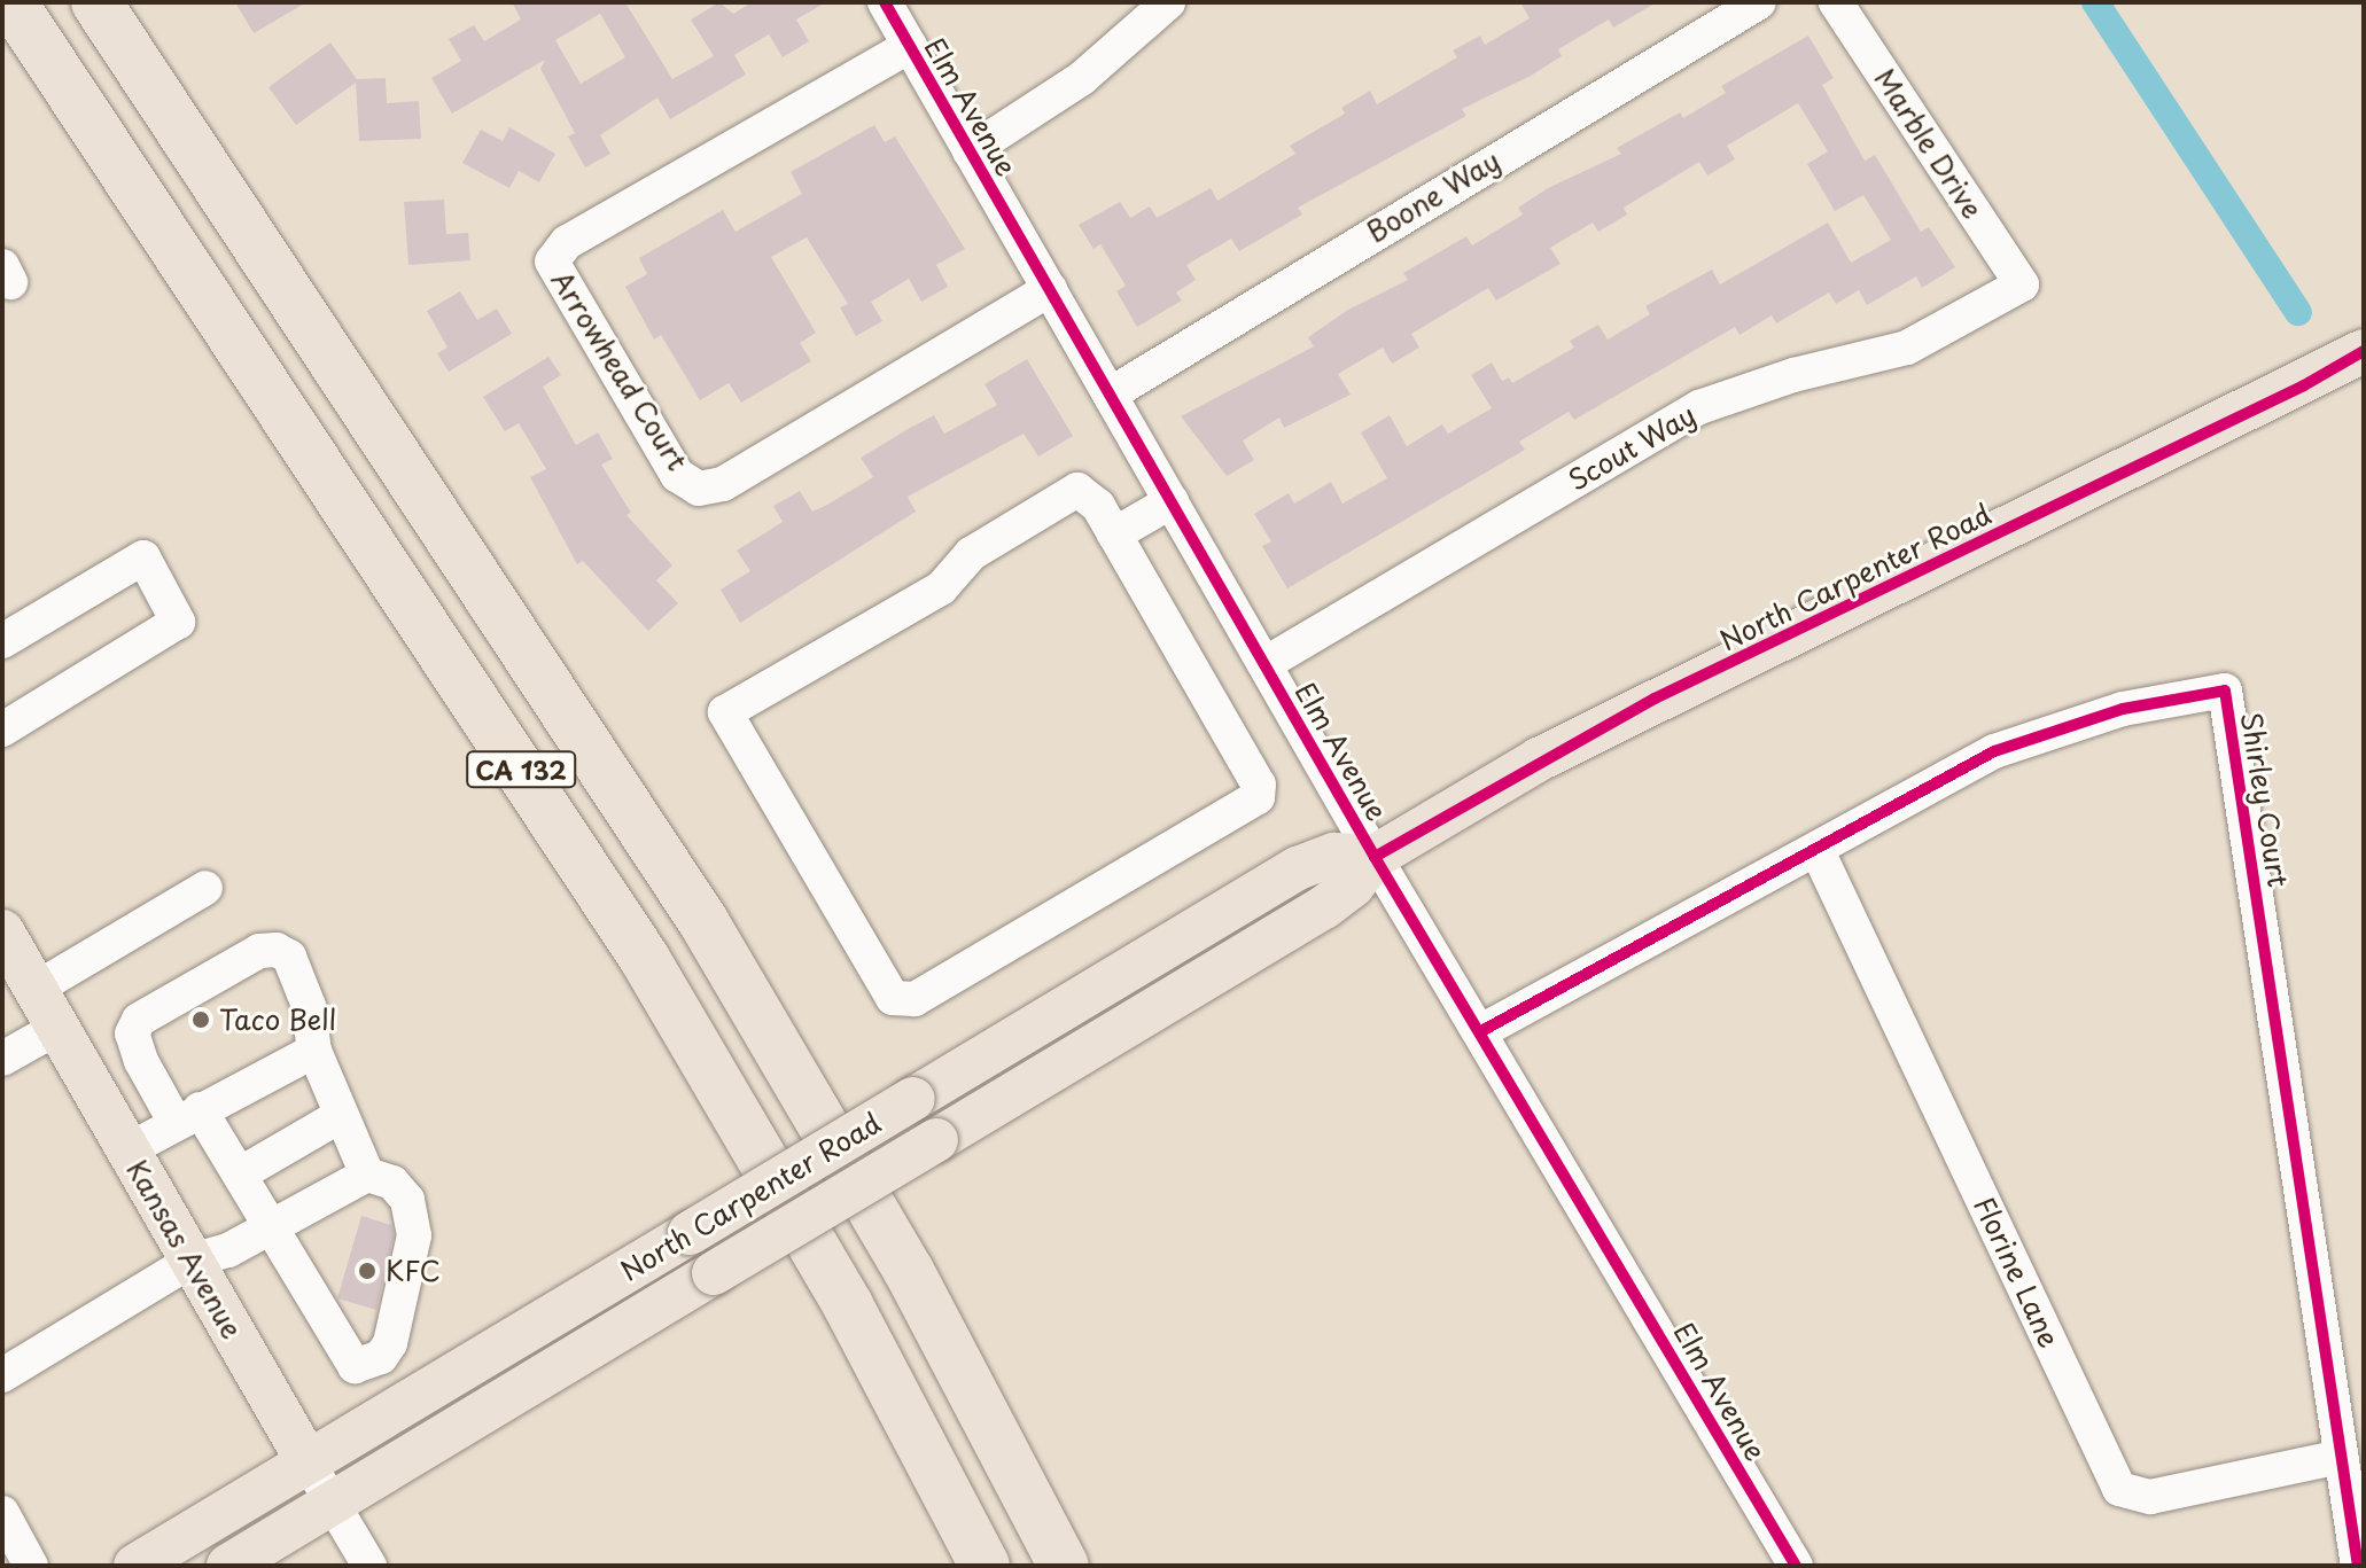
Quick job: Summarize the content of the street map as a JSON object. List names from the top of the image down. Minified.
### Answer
{"streets":{"highway":["CA 132"],"main road":["North Carpenter Road","Kansas Avenue"],"street":["Elm Avenue","Marble Drive","Boone Way","Arrowhead Court","Scout Way","Shirley Court","Florine Lane"]},"crossings":[["Elm Avenue","Boone Way"],["Elm Avenue","Arrowhead Court"],["Elm Avenue","Scout Way"],["Elm Avenue","North Carpenter Road"],["Elm Avenue","Shirley Court"],["Marble Drive","Scout Way"],["North Carpenter Road","Kansas Avenue"],["Shirley Court","Florine Lane"]],"places":["Taco Bell","KFC"]}
